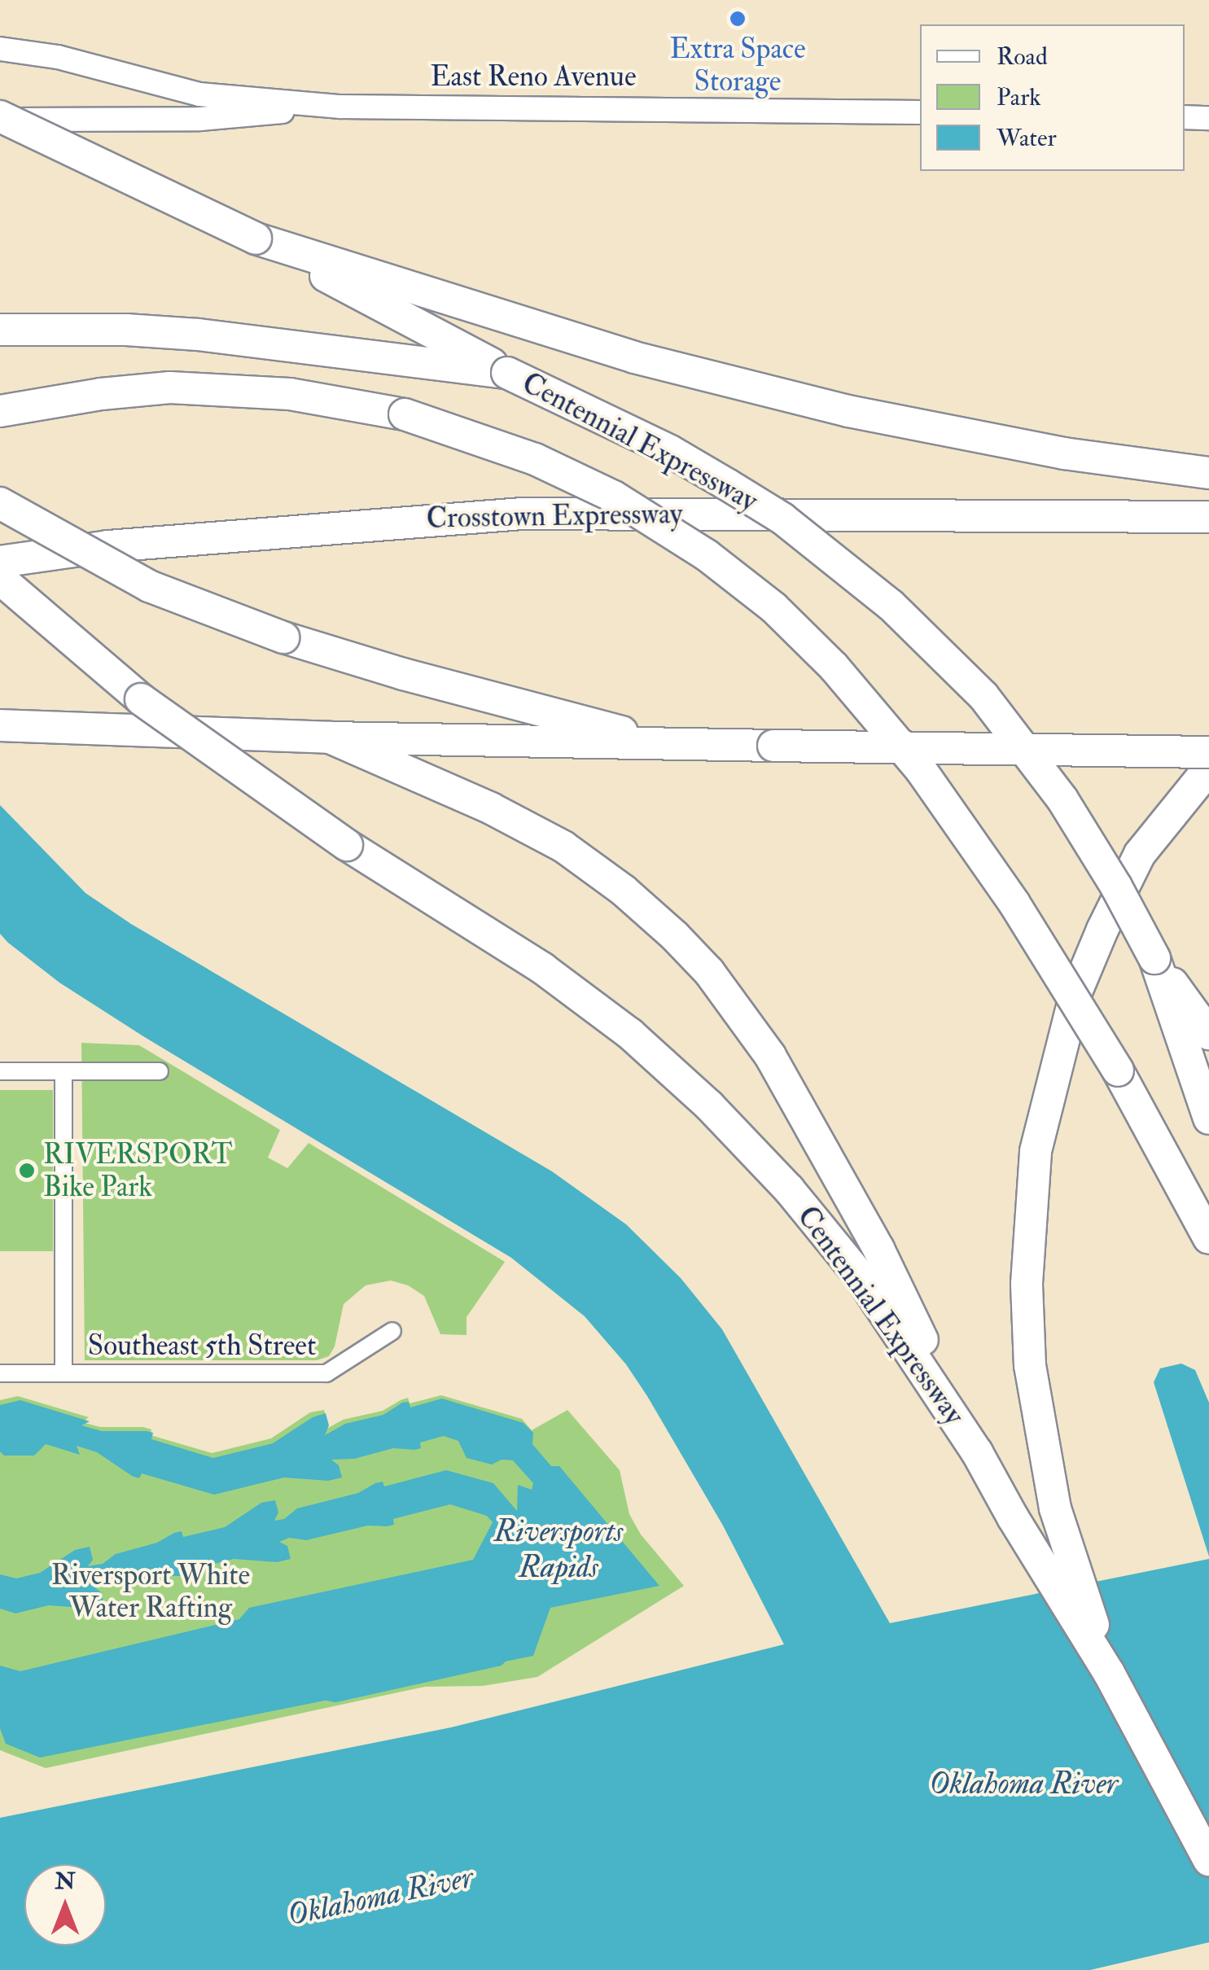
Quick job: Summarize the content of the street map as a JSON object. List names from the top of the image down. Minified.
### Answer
{"streets":{"highway":["Centennial Expressway","Crosstown Expressway"],"main road":["East Reno Avenue"],"street":["Southeast 5th Street"]},"crossings":[["East Reno Avenue","Centennial Expressway"]],"water":["Riversports Rapids","Oklahoma River"],"parks":["Riversport White Water Rafting"],"places":["Extra Space Storage","RIVERSPORT Bike Park"],"legend":["Road","Park","Water"],"north":"top"}
